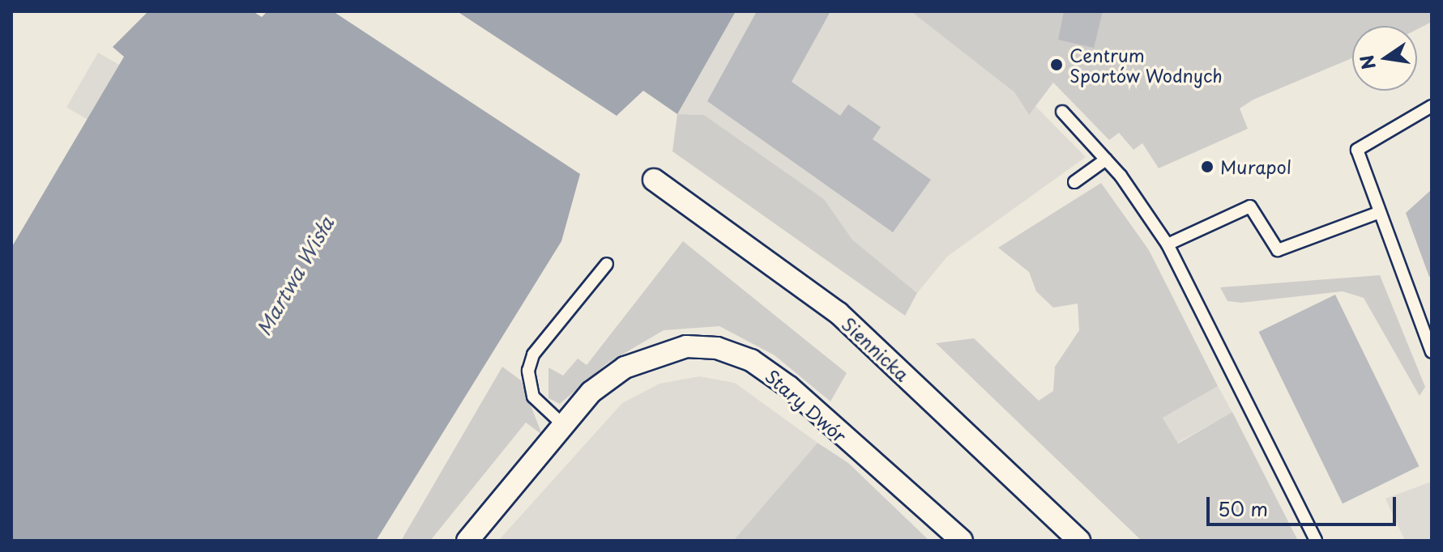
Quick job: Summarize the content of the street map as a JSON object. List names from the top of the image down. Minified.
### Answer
{"streets":{"street":["Siennicka","Stary Dwór"]},"water":["Martwa Wisła"],"places":["Centrum Sportów Wodnych","Murapol"],"scale_bar":"50 m","north":"left"}
